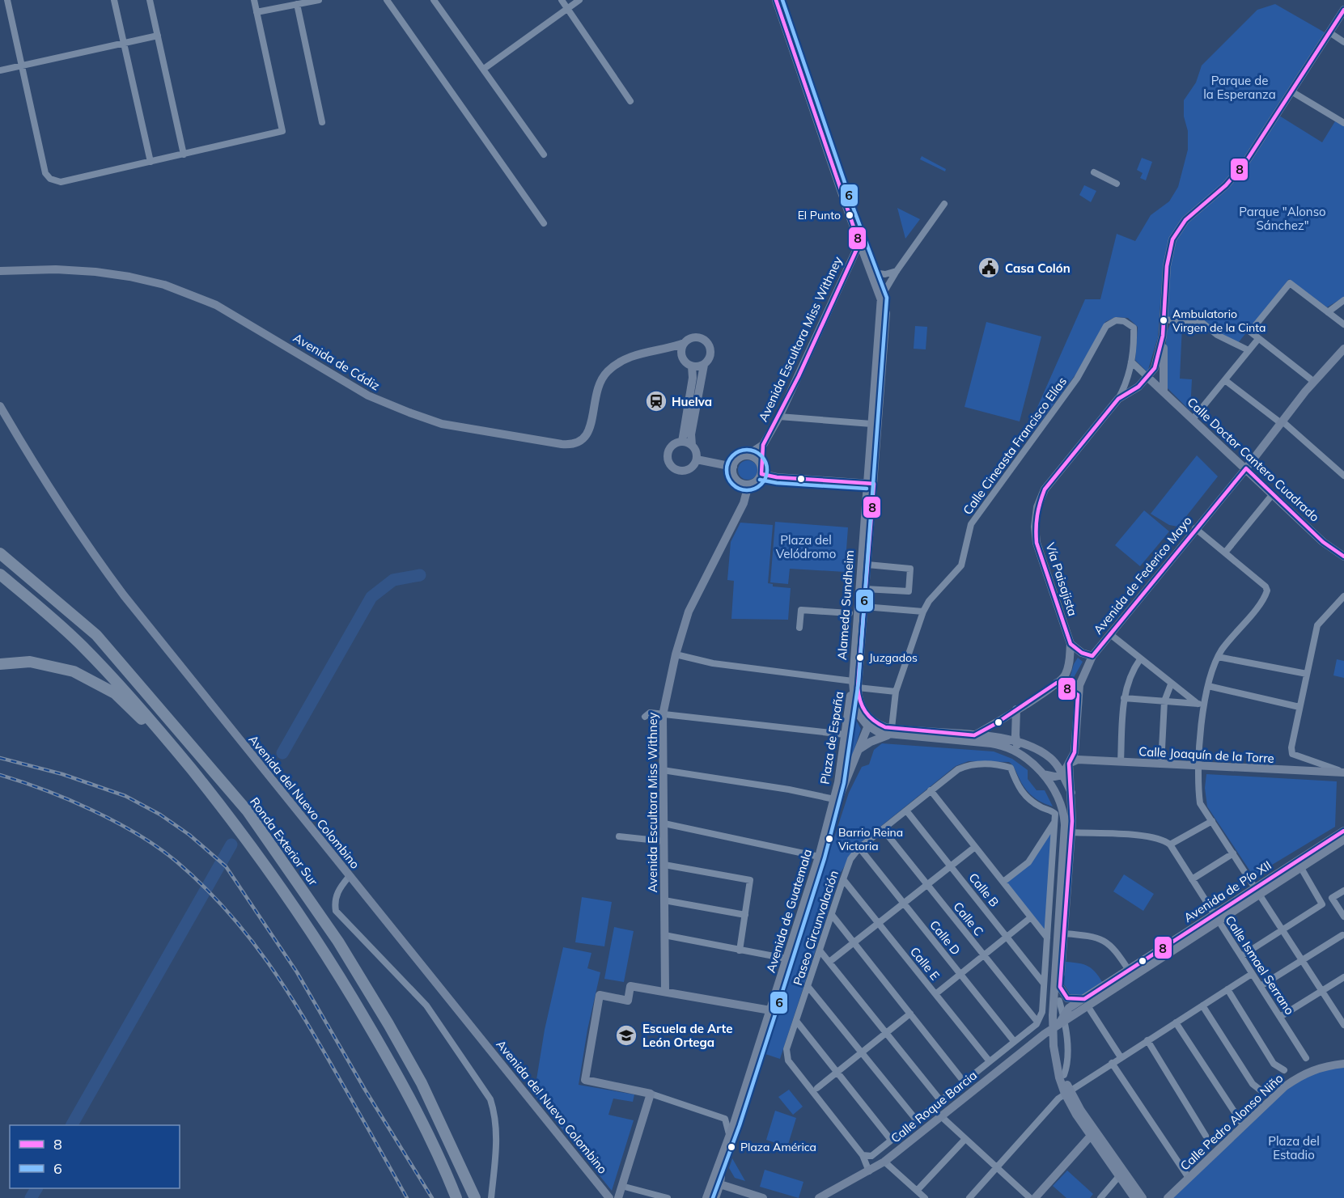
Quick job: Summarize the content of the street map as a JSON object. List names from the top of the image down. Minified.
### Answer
{"streets":{"highway":["Ronda Exterior Sur"],"street":["Avenida Escultora Miss Withney","Avenida de Cádiz","Calle Cineasta Francisco Elías","Calle Doctor Cantero Cuadrado","Avenida de Federico Mayo","Vía Paisajista","Alameda Sundheim","Plaza de España","Calle Joaquín de la Torre","Avenida del Nuevo Colombino","Calle B","Avenida de Pío XII","Avenida de Guatemala","Calle C","Paseo Circunvalación","Calle D","Calle E","Calle Ismael Serrano","Calle Roque Barcia","Calle Pedro Alonso Niño"]},"crossings":[["Avenida Escultora Miss Withney","Alameda Sundheim"],["Calle Cineasta Francisco Elías","Vía Paisajista"],["Calle Doctor Cantero Cuadrado","Avenida de Federico Mayo"],["Calle Doctor Cantero Cuadrado","Vía Paisajista"],["Avenida de Federico Mayo","Calle Joaquín de la Torre"],["Avenida de Federico Mayo","Avenida de Pío XII"],["Avenida de Federico Mayo","Calle Roque Barcia"],["Alameda Sundheim","Plaza de España"],["Plaza de España","Avenida de Guatemala"],["Calle B","Paseo Circunvalación"],["Avenida de Pío XII","Calle Ismael Serrano"],["Avenida de Pío XII","Calle Roque Barcia"],["Calle C","Paseo Circunvalación"],["Paseo Circunvalación","Calle D"],["Paseo Circunvalación","Calle E"]],"parks":["Parque de la Esperanza","Parque \"Alonso Sánchez\"","Plaza del Velódromo","Plaza del Estadio"],"places":{"other":["El Punto","Ambulatorio Virgen de la Cinta","Juzgados","Barrio Reina Victoria","Plaza América"],"public building":["Casa Colón"],"station":["Huelva"],"school or university":["Escuela de Arte León Ortega"]},"lines":["transit line 8","transit line 6"],"legend":["8","6"]}
